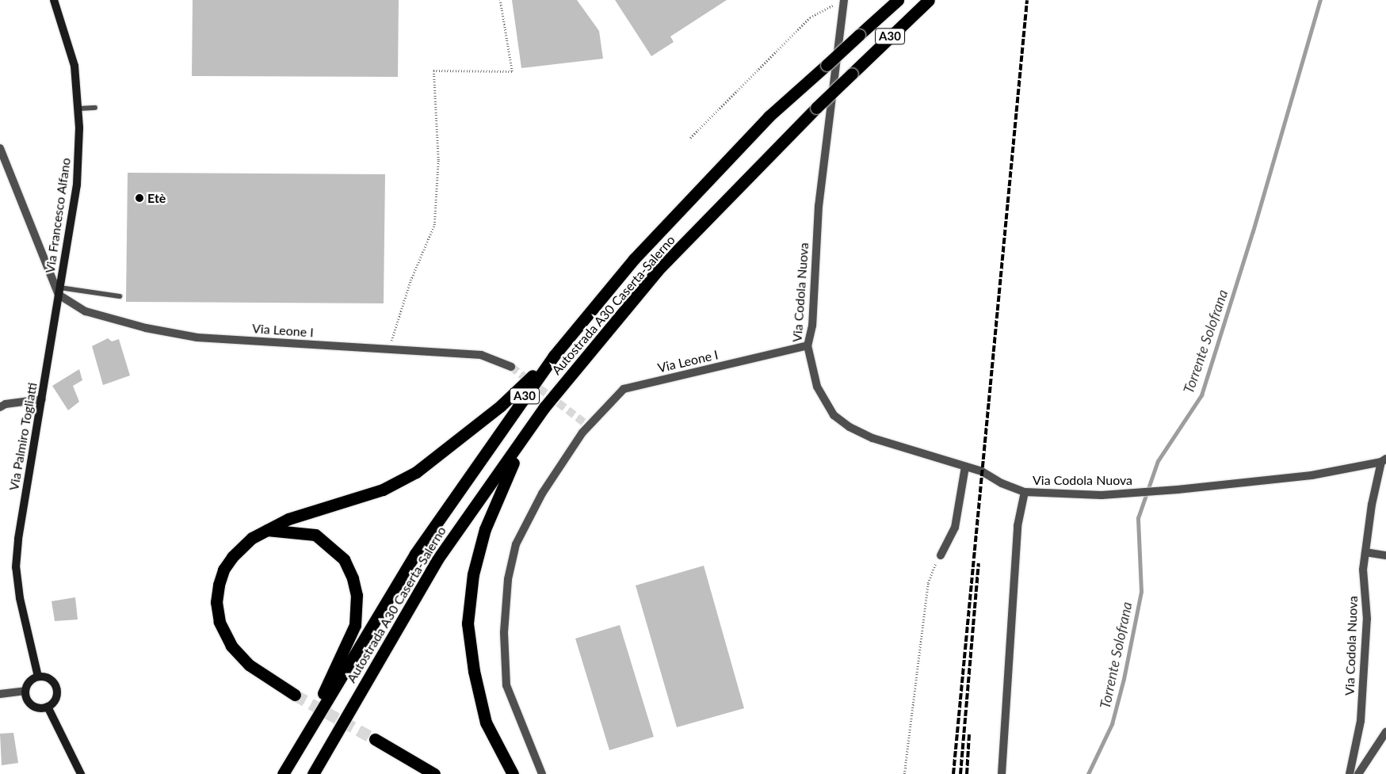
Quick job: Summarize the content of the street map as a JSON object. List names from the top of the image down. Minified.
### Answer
{"streets":{"highway":["A30","Autostrada A30 Caserta-Salerno"],"main road":["Via Francesco Alfano","Via Palmiro Togliatti"],"street":["Via Codola Nuova","Via Leone I"]},"crossings":[["Via Francesco Alfano","Via Leone I"],["Via Francesco Alfano","Via Palmiro Togliatti"],["Via Codola Nuova","Via Leone I"],["Via Leone I","Via Palmiro Togliatti"]],"water":["Torrente Solofrana"],"places":["Etè"]}
